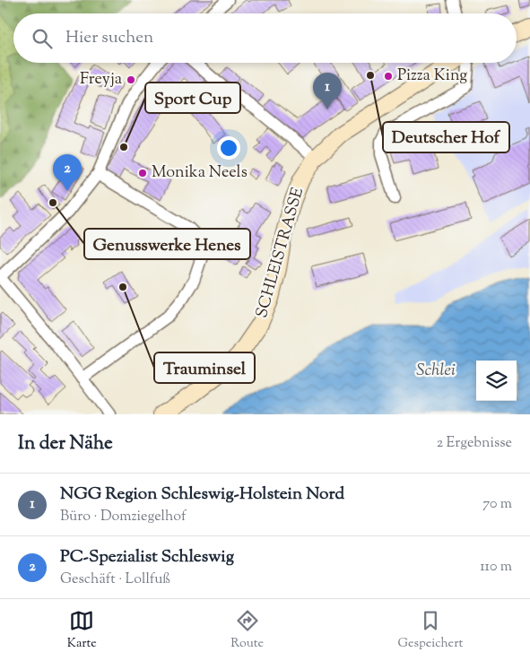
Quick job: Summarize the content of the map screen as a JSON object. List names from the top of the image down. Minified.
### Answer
{"streets":{"street":["SCHLEISTRASSE"]},"water":["Schlei"],"places":["Deutscher Hof","Pizza King","Freyja","Sport Cup","Monika Neels","Genusswerke Henes","Trauminsel"],"page":{"search":"Hier suchen","pins":["1","2"],"heading":["In der Nähe","2 Ergebnisse"],"list":[{"mark":"1","name":"NGG Region Schleswig-Holstein Nord","note":"Büro · Domziegelhof","value":"70 m"},{"mark":"2","name":"PC-Spezialist Schleswig","note":"Geschäft · Lollfuß","value":"110 m"}],"nav":["Karte","Route","Gespeichert"]}}
